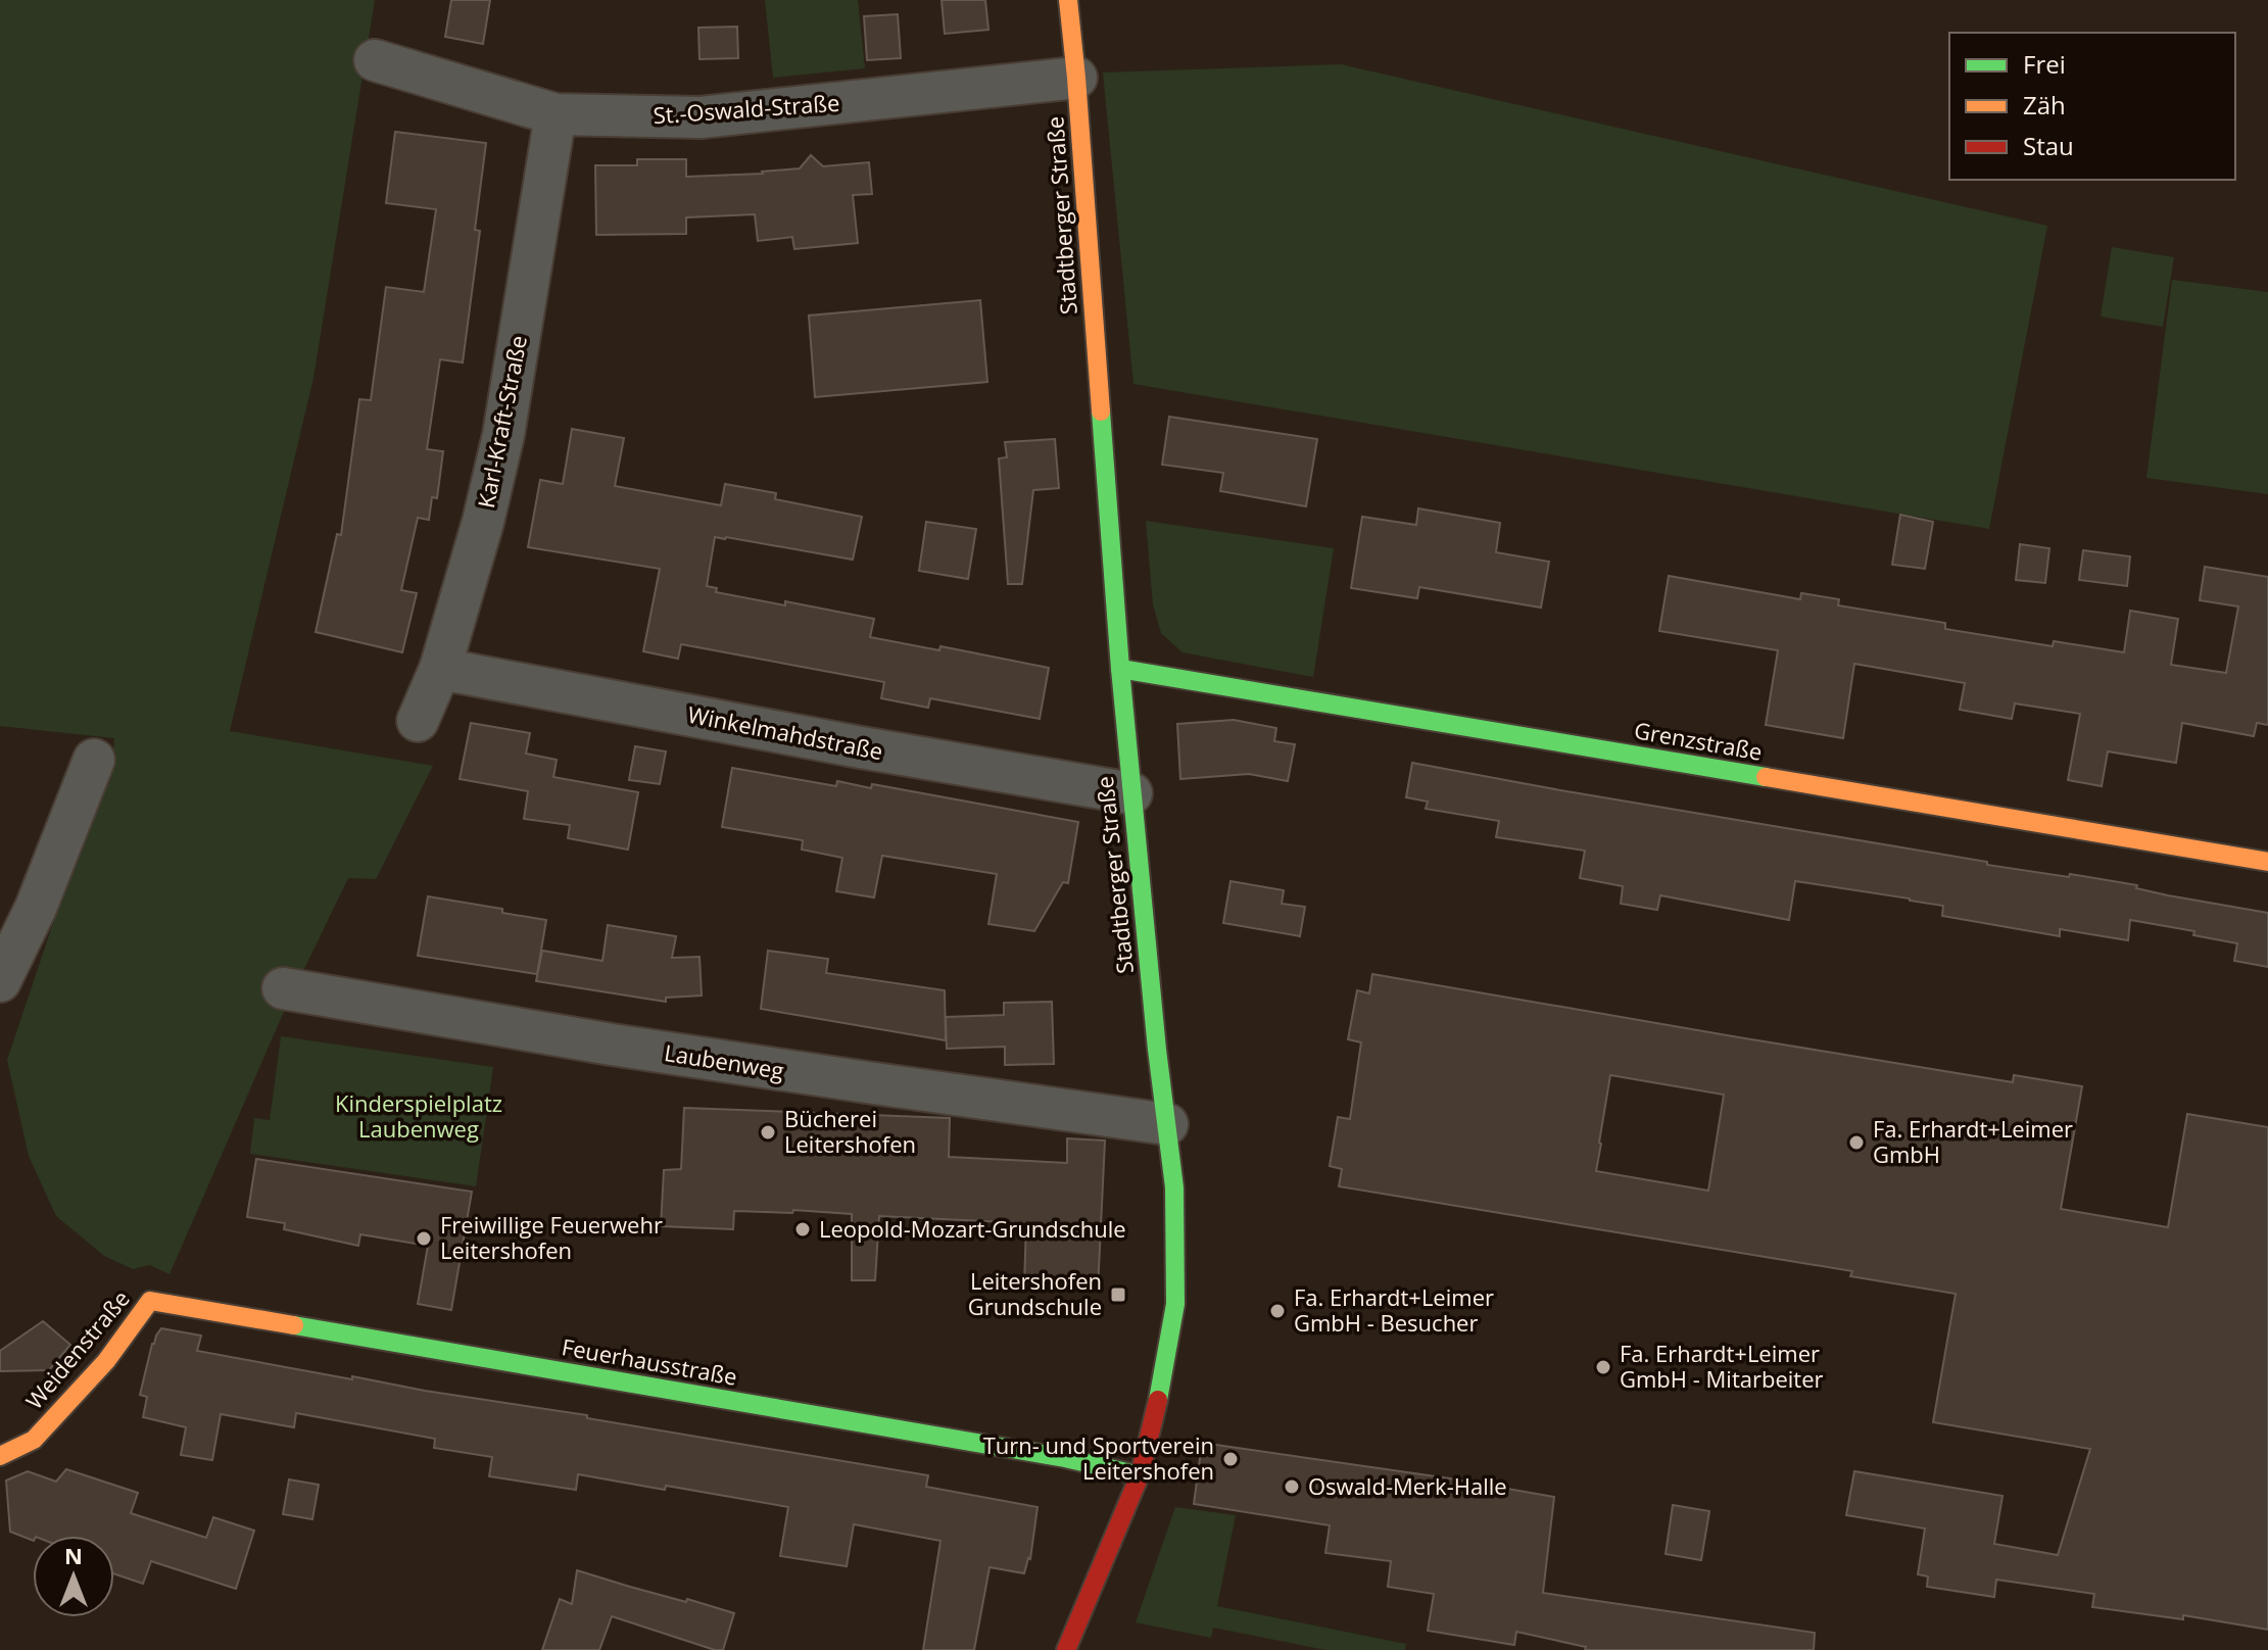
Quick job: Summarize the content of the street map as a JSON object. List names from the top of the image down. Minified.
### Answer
{"streets":{"street":["St.-Oswald-Straße","Stadtberger Straße","Karl-Kraft-Straße","Winkelmahdstraße","Grenzstraße","Laubenweg","Weidenstraße","Feuerhausstraße"]},"crossings":[["St.-Oswald-Straße","Stadtberger Straße"],["St.-Oswald-Straße","Karl-Kraft-Straße"],["Stadtberger Straße","Winkelmahdstraße"],["Stadtberger Straße","Grenzstraße"],["Stadtberger Straße","Laubenweg"],["Stadtberger Straße","Feuerhausstraße"],["Karl-Kraft-Straße","Winkelmahdstraße"],["Weidenstraße","Feuerhausstraße"]],"parks":["Kinderspielplatz Laubenweg"],"places":{"other":["Bücherei Leitershofen","Fa. Erhardt+Leimer GmbH","Leopold-Mozart-Grundschule","Freiwillige Feuerwehr Leitershofen","Fa. Erhardt+Leimer GmbH - Besucher","Fa. Erhardt+Leimer GmbH - Mitarbeiter","Turn- und Sportverein Leitershofen","Oswald-Merk-Halle"],"transit":["Leitershofen Grundschule"]},"legend":["Frei","Zäh","Stau"],"north":"top"}
